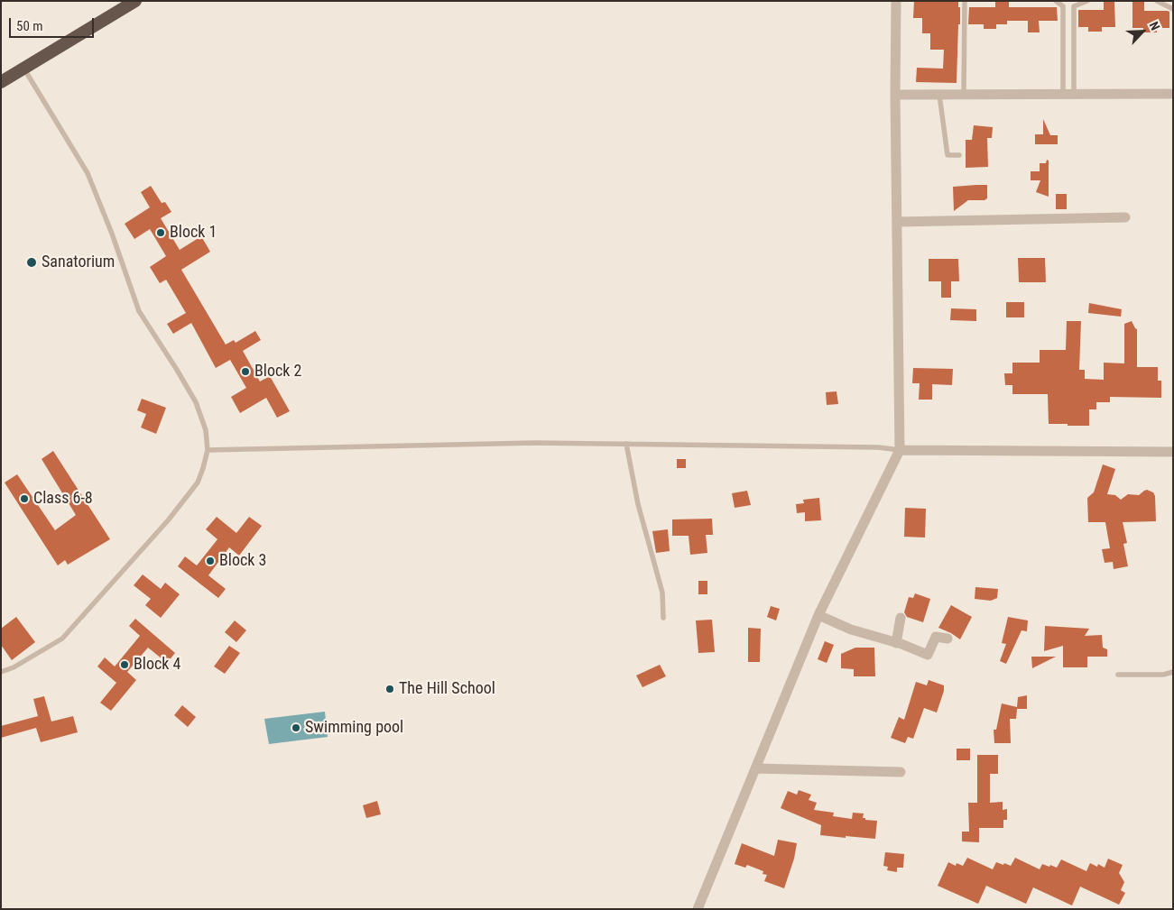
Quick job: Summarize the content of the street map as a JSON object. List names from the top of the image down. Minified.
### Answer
{"places":["Block 1","Sanatorium","Block 2","Class 6-8","Block 3","Block 4","The Hill School","Swimming pool"],"scale_bar":"50 m","north":"top right"}
